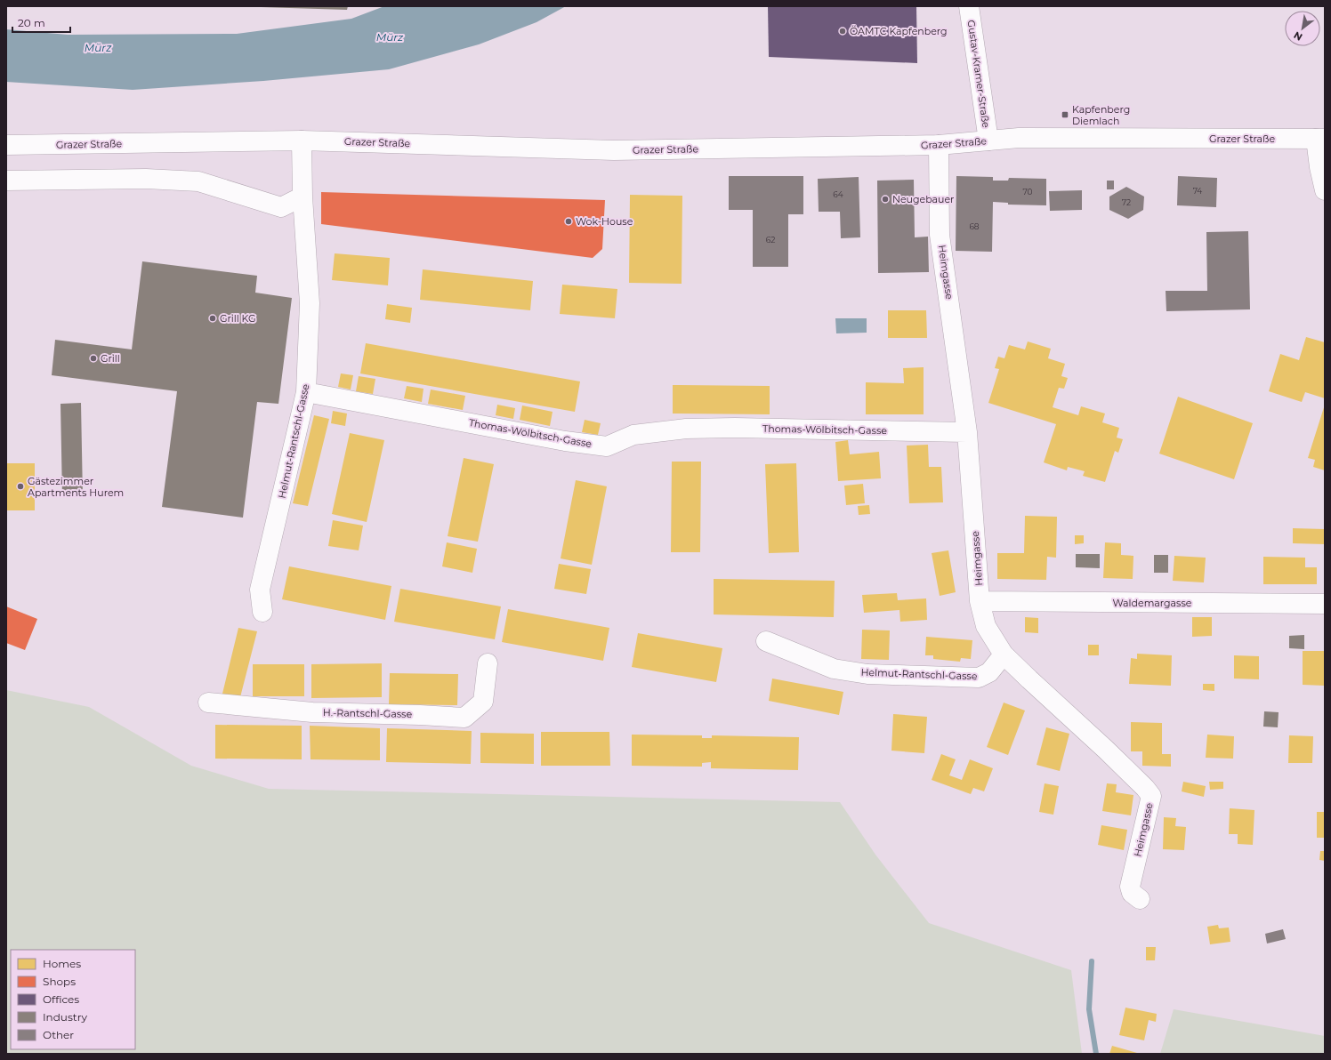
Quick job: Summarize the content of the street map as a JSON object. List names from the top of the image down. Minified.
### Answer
{"streets":{"street":["Gustav-Kramer-Straße","Grazer Straße","Heimgasse","Thomas-Wölbitsch-Gasse","Helmut-Rantschl-Gasse","Waldemargasse","H.-Rantschl-Gasse"]},"crossings":[["Gustav-Kramer-Straße","Grazer Straße"],["Grazer Straße","Heimgasse"],["Grazer Straße","Helmut-Rantschl-Gasse"],["Heimgasse","Thomas-Wölbitsch-Gasse"],["Heimgasse","Helmut-Rantschl-Gasse"],["Heimgasse","Waldemargasse"],["Thomas-Wölbitsch-Gasse","Helmut-Rantschl-Gasse"]],"water":["Mürz"],"places":{"other":["ÖAMTC Kapfenberg","Neugebauer","Wok-House","Grill KG","Grill","Gästezimmer Apartments Hurem"],"transit":["Kapfenberg Diemlach"]},"house_numbers":["74","70","64","72","68","62"],"legend":["Homes","Shops","Offices","Industry","Other"],"scale_bar":"20 m","north":"bottom left"}
